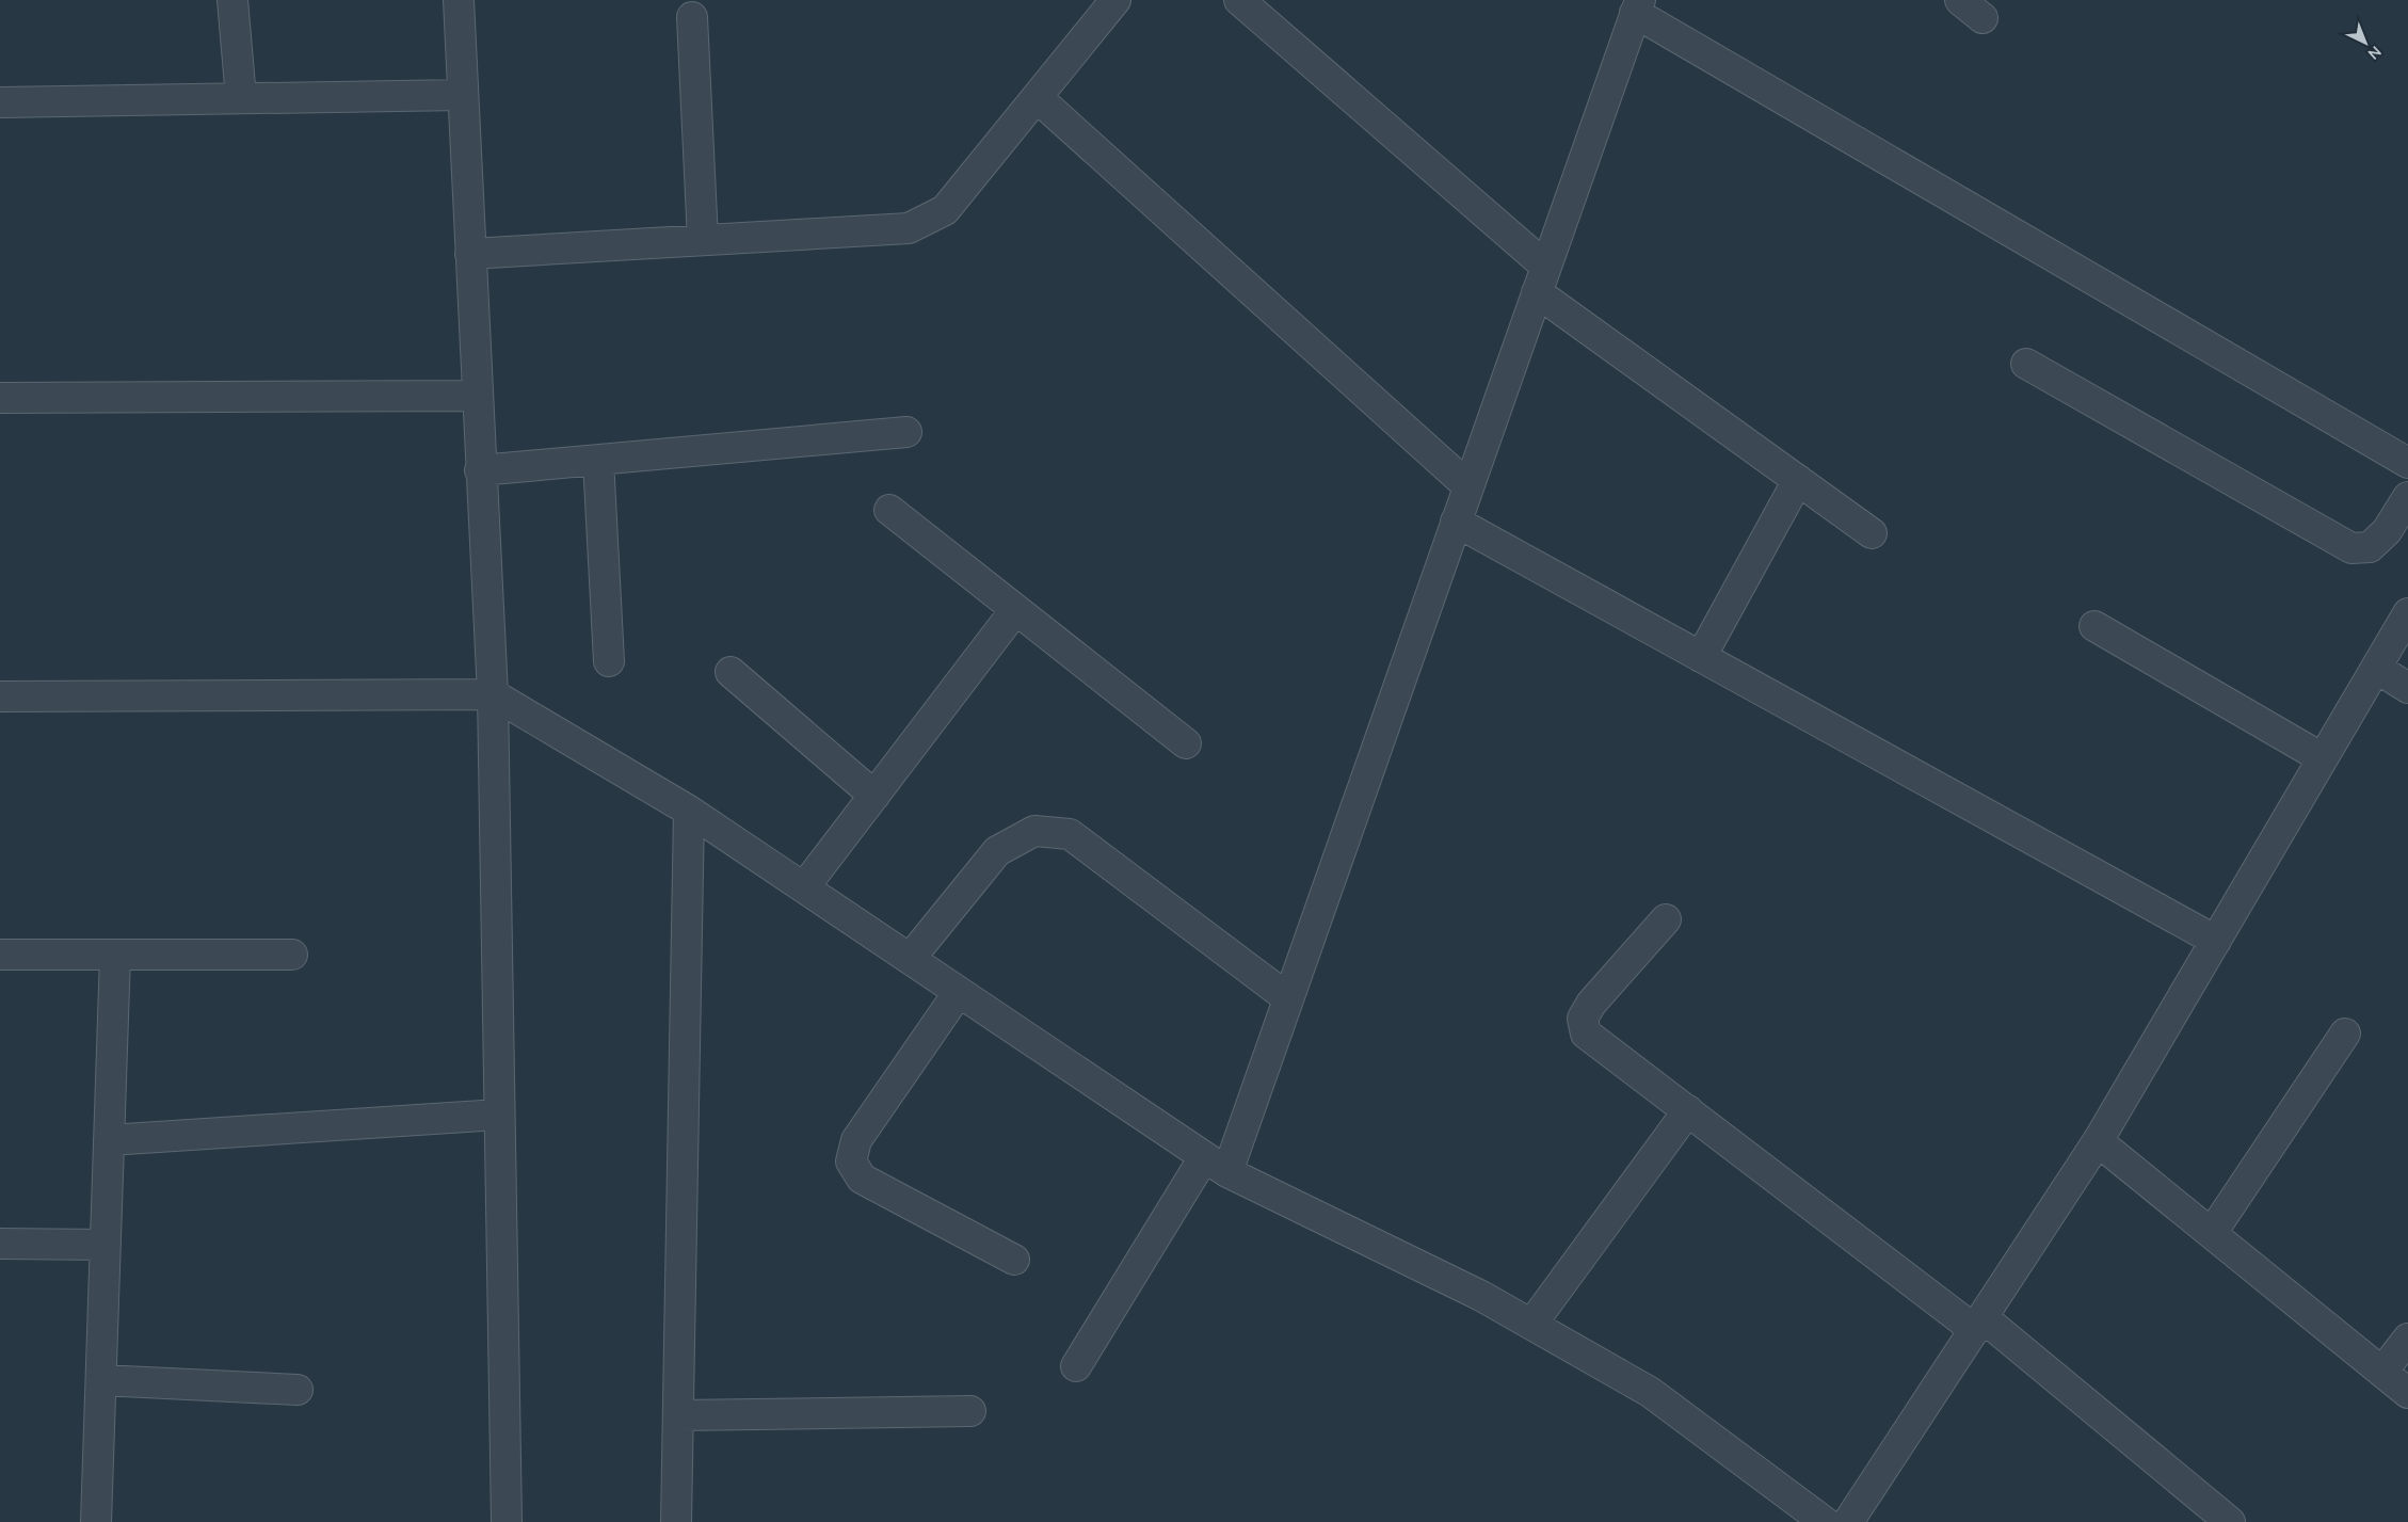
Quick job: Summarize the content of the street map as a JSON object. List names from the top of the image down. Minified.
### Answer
{"north":"bottom right"}
